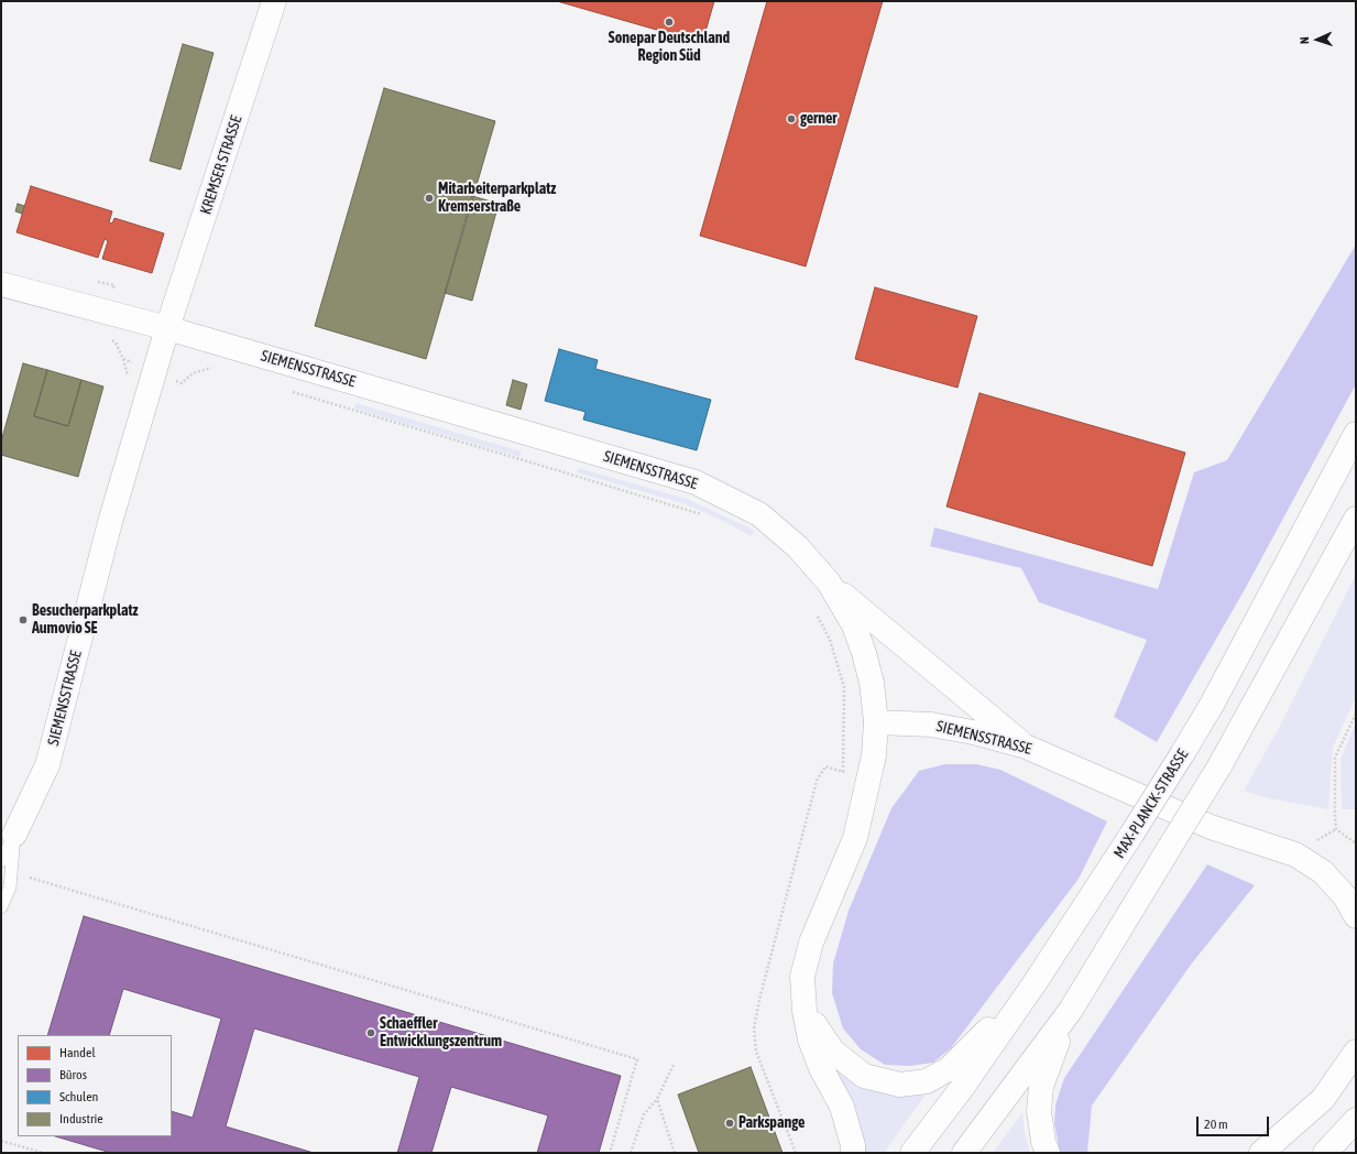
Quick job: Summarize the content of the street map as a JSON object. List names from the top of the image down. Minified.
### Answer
{"streets":{"main road":["KREMSER STRASSE","SIEMENSSTRASSE","MAX-PLANCK-STRASSE"]},"crossings":[["KREMSER STRASSE","SIEMENSSTRASSE"]],"places":["Sonepar Deutschland Region Süd","gerner","Mitarbeiterparkplatz Kremserstraße","Besucherparkplatz Aumovio SE","Schaeffler Entwicklungszentrum","Parkspange"],"legend":["Handel","Büros","Schulen","Industrie"],"scale_bar":"20 m","north":"left"}
